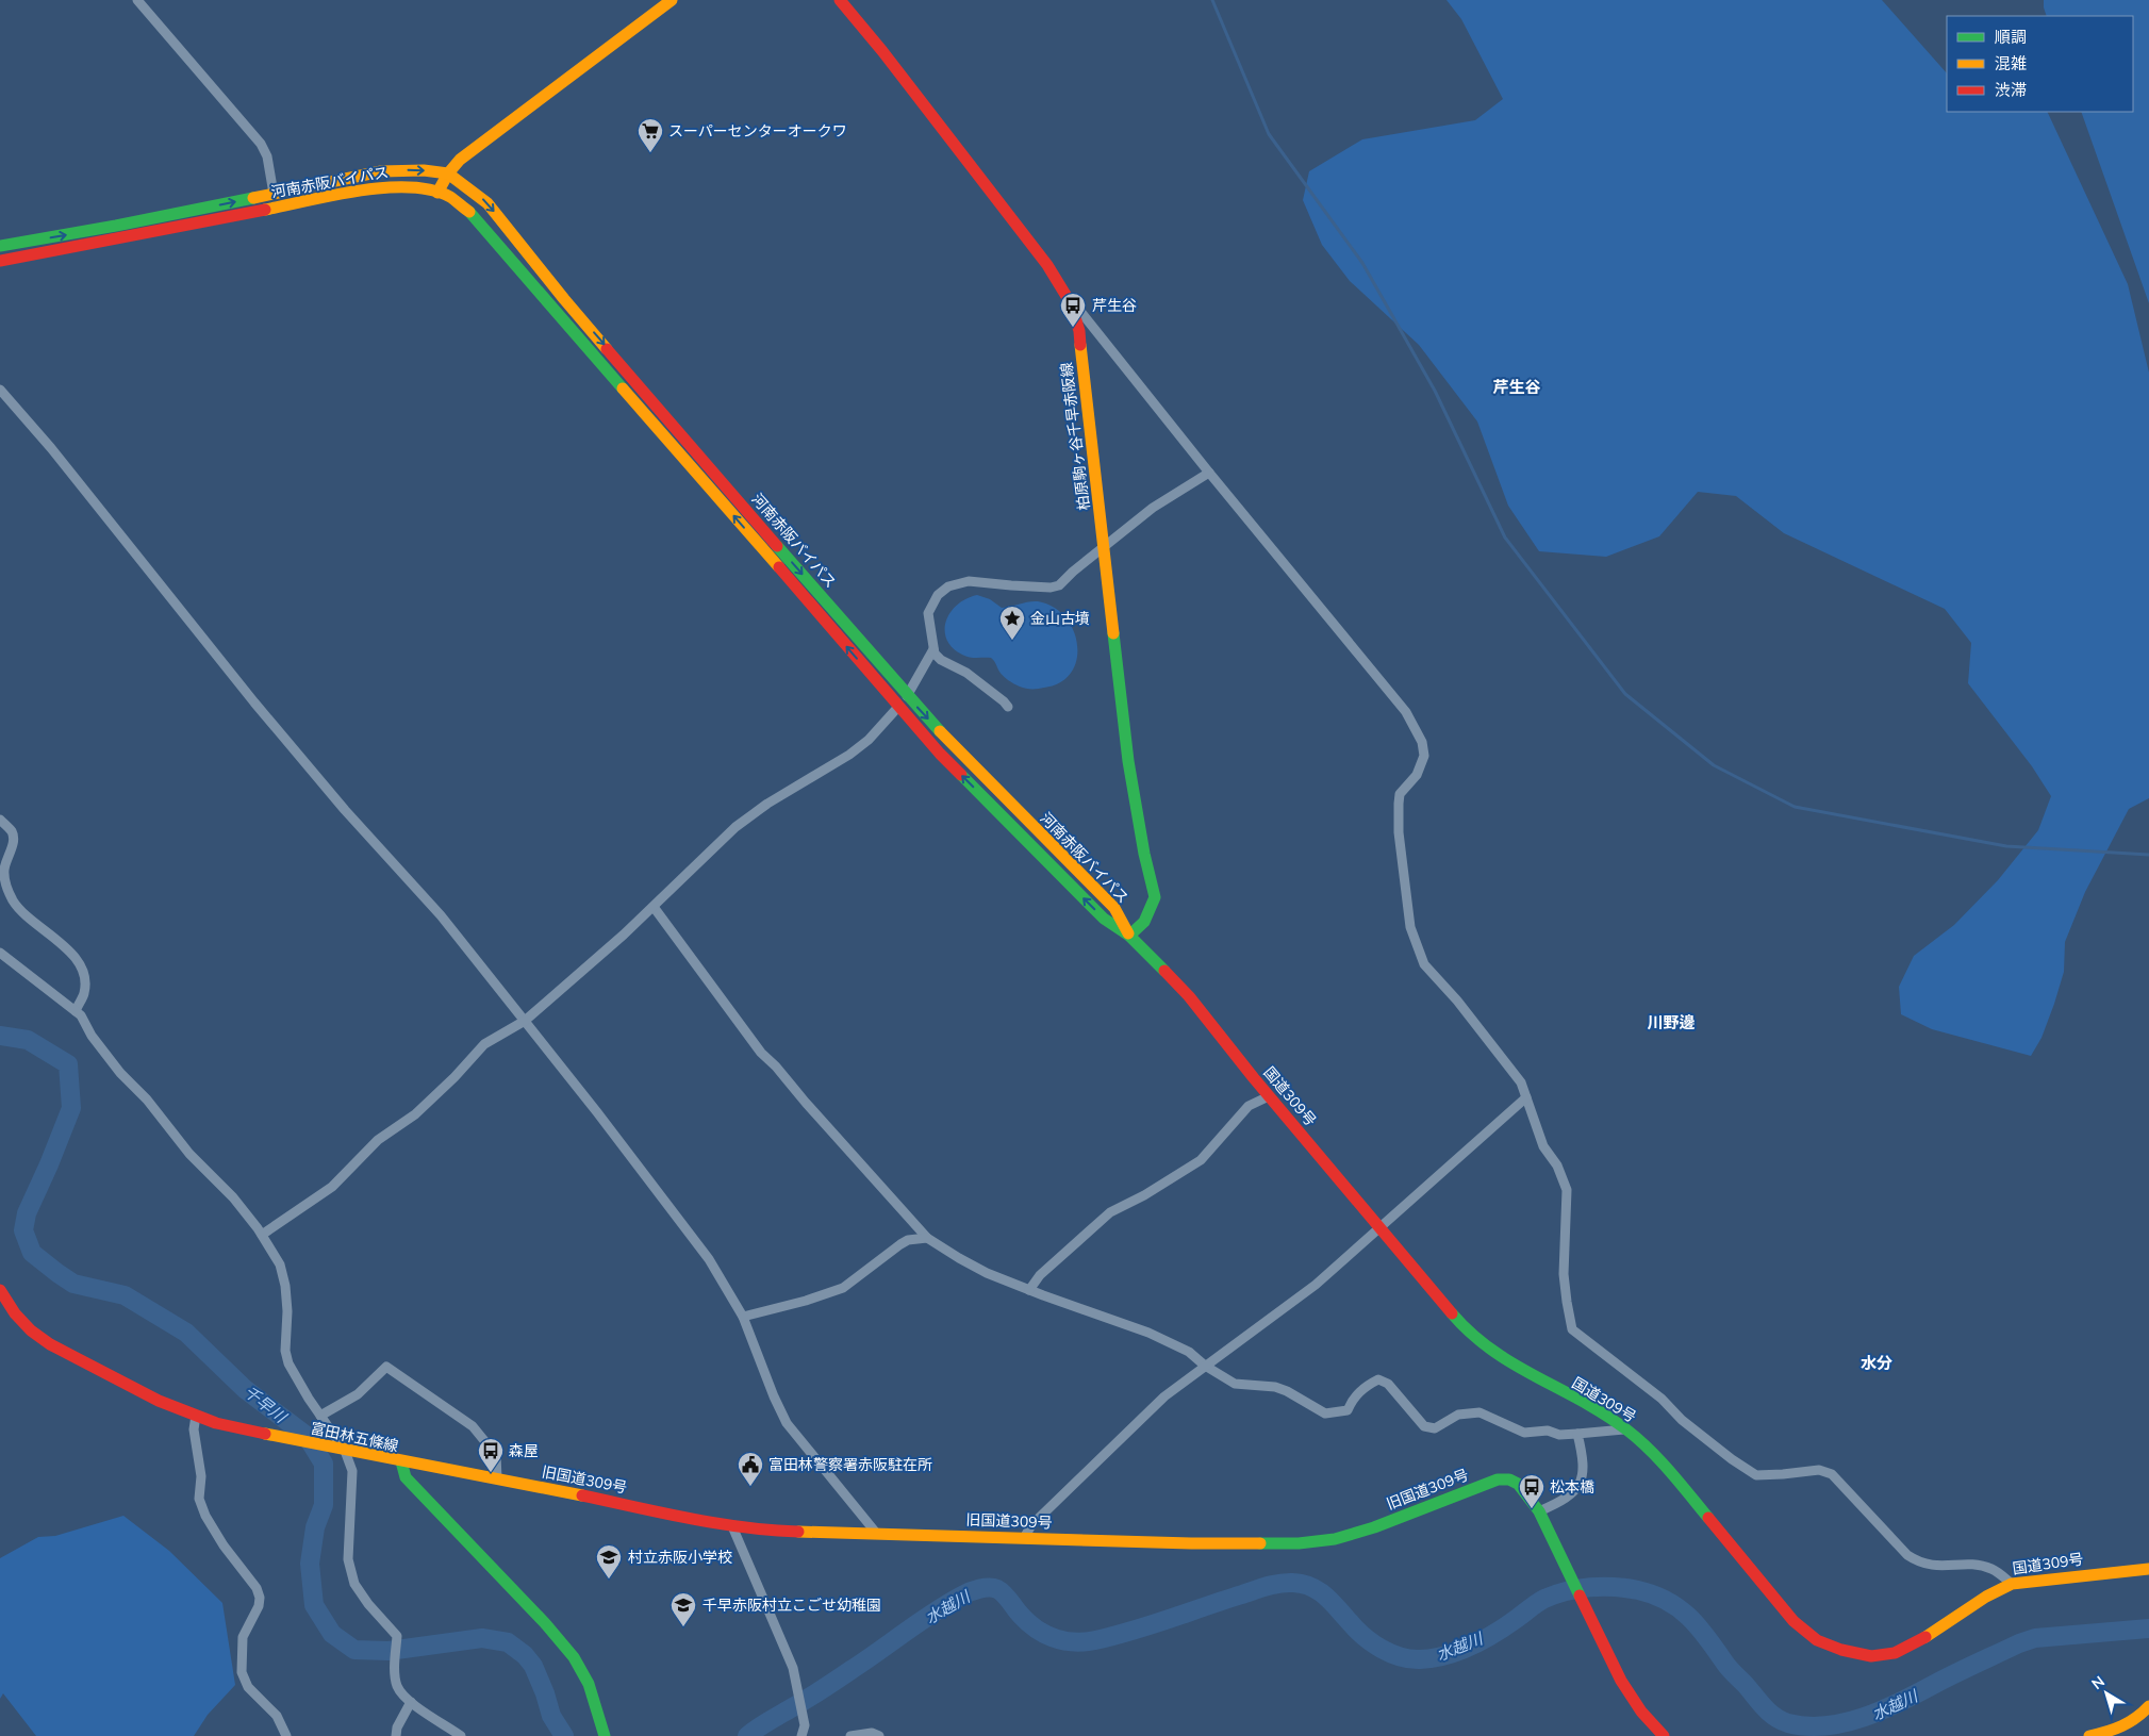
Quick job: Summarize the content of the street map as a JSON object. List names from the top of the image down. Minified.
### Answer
{"streets":{"main road":["河南赤阪バイパス","柏原駒ヶ谷千早赤阪線","国道309号","富田林五條線","旧国道309号"]},"crossings":[["河南赤阪バイパス","柏原駒ヶ谷千早赤阪線"],["河南赤阪バイパス","国道309号"],["柏原駒ヶ谷千早赤阪線","国道309号"],["富田林五條線","旧国道309号"]],"districts":["芹生谷","川野邊","水分"],"water":["千早川","水越川"],"places":{"supermarket":["スーパーセンターオークワ"],"bus stop":["芹生谷","森屋","松本橋"],"place":["金山古墳"],"public building":["富田林警察署赤阪駐在所"],"school or university":["村立赤阪小学校","千早赤阪村立こごせ幼稚園"]},"legend":["順調","混雑","渋滞"],"north":"top left"}
